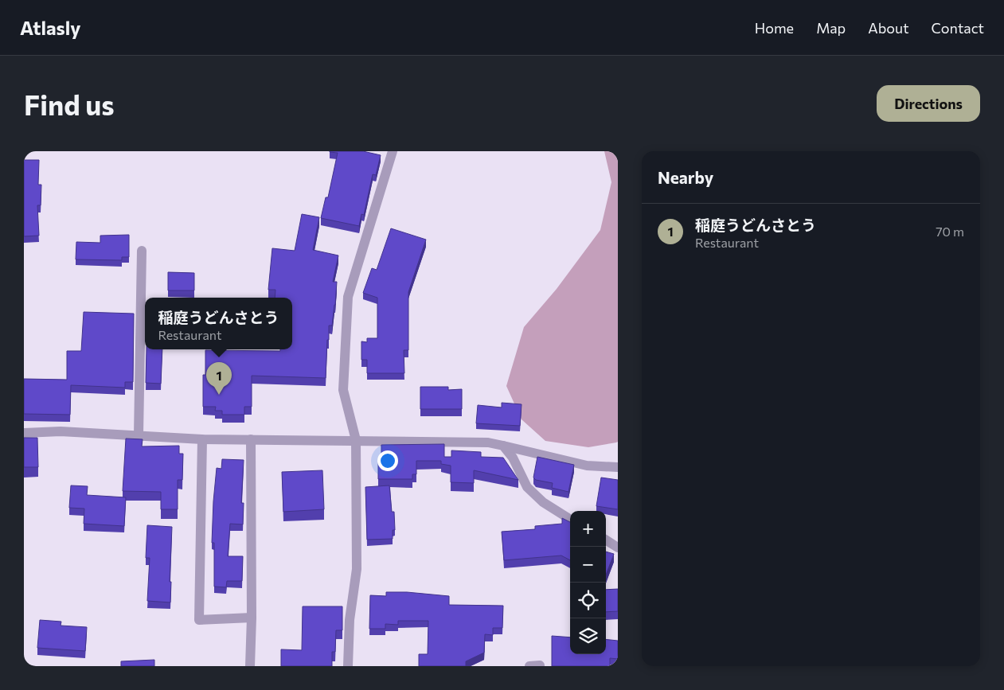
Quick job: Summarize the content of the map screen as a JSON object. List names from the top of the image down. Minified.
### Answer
{"page":{"header":"Atlasly","nav":["Home","Map","About","Contact"],"buttons":"Directions","title":"Find us","heading":"Nearby","list":[{"mark":"1","name":"稲庭うどんさとう","note":"Restaurant","value":"70 m"}],"popup":["稲庭うどんさとう","Restaurant"],"pins":"1","map_buttons":["+","−"]}}
